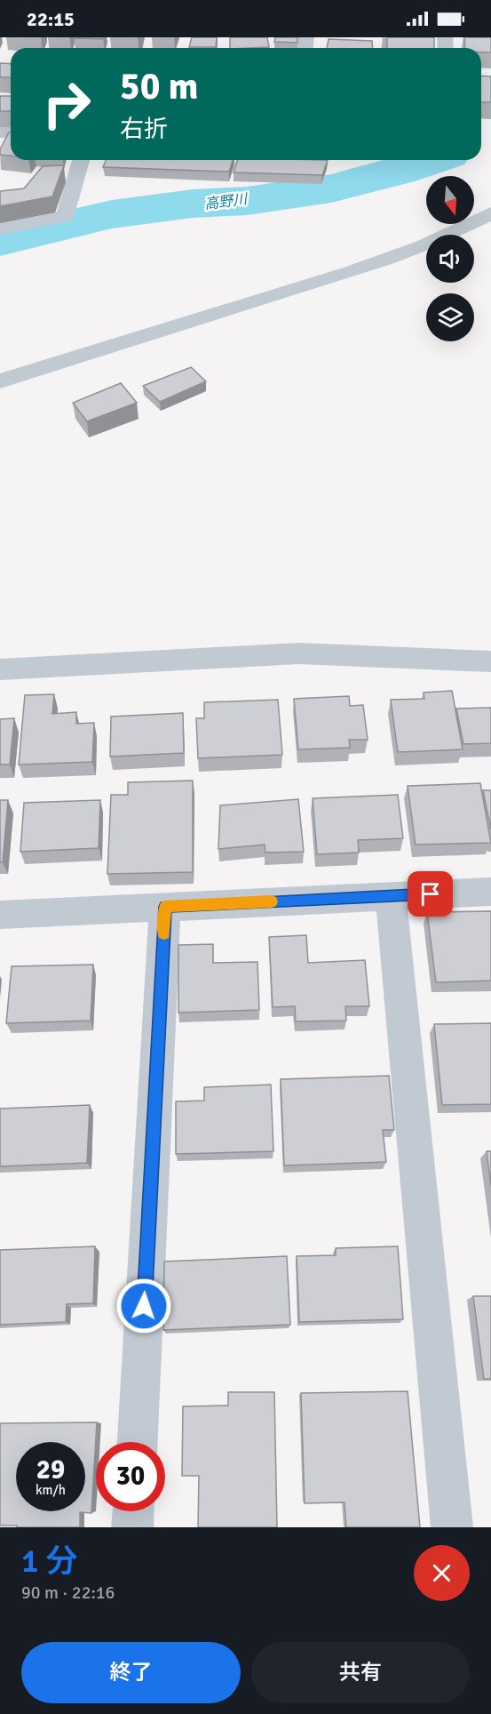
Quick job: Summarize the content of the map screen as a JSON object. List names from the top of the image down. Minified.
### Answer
{"water":["高野川"],"north":"bottom","page":{"status":"22:15","turn":["50 m","右折"],"speed":"29 km/h","limit":"30","heading":["1 分","90 m · 22:16"],"buttons":["終了","共有"]}}
